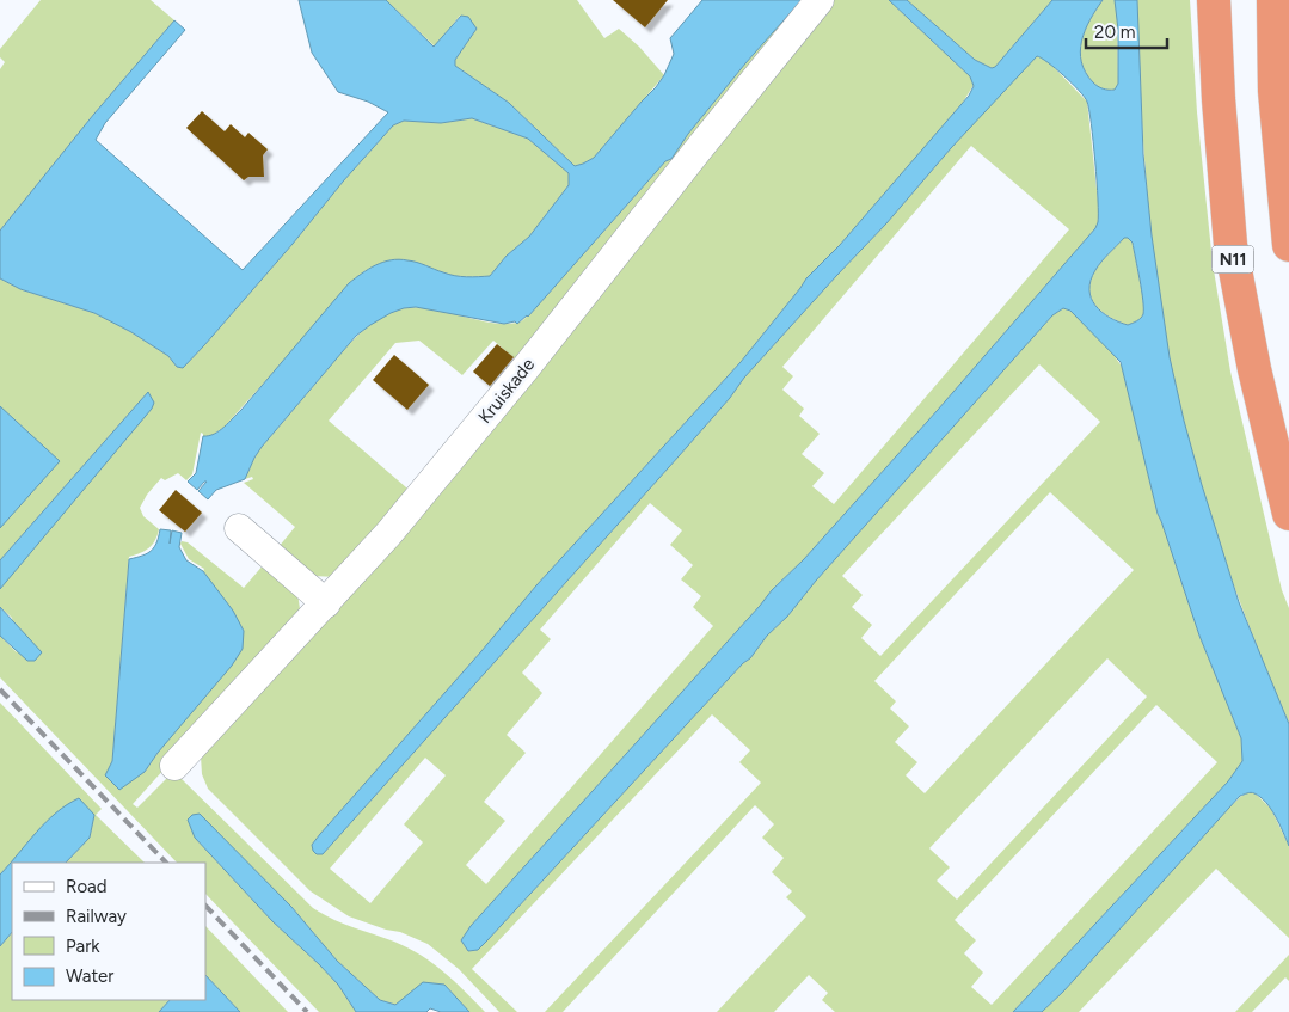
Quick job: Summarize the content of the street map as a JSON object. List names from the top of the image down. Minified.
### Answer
{"streets":{"highway":["N11"],"lane":["Kruiskade"]},"legend":["Road","Railway","Park","Water"],"scale_bar":"20 m"}
